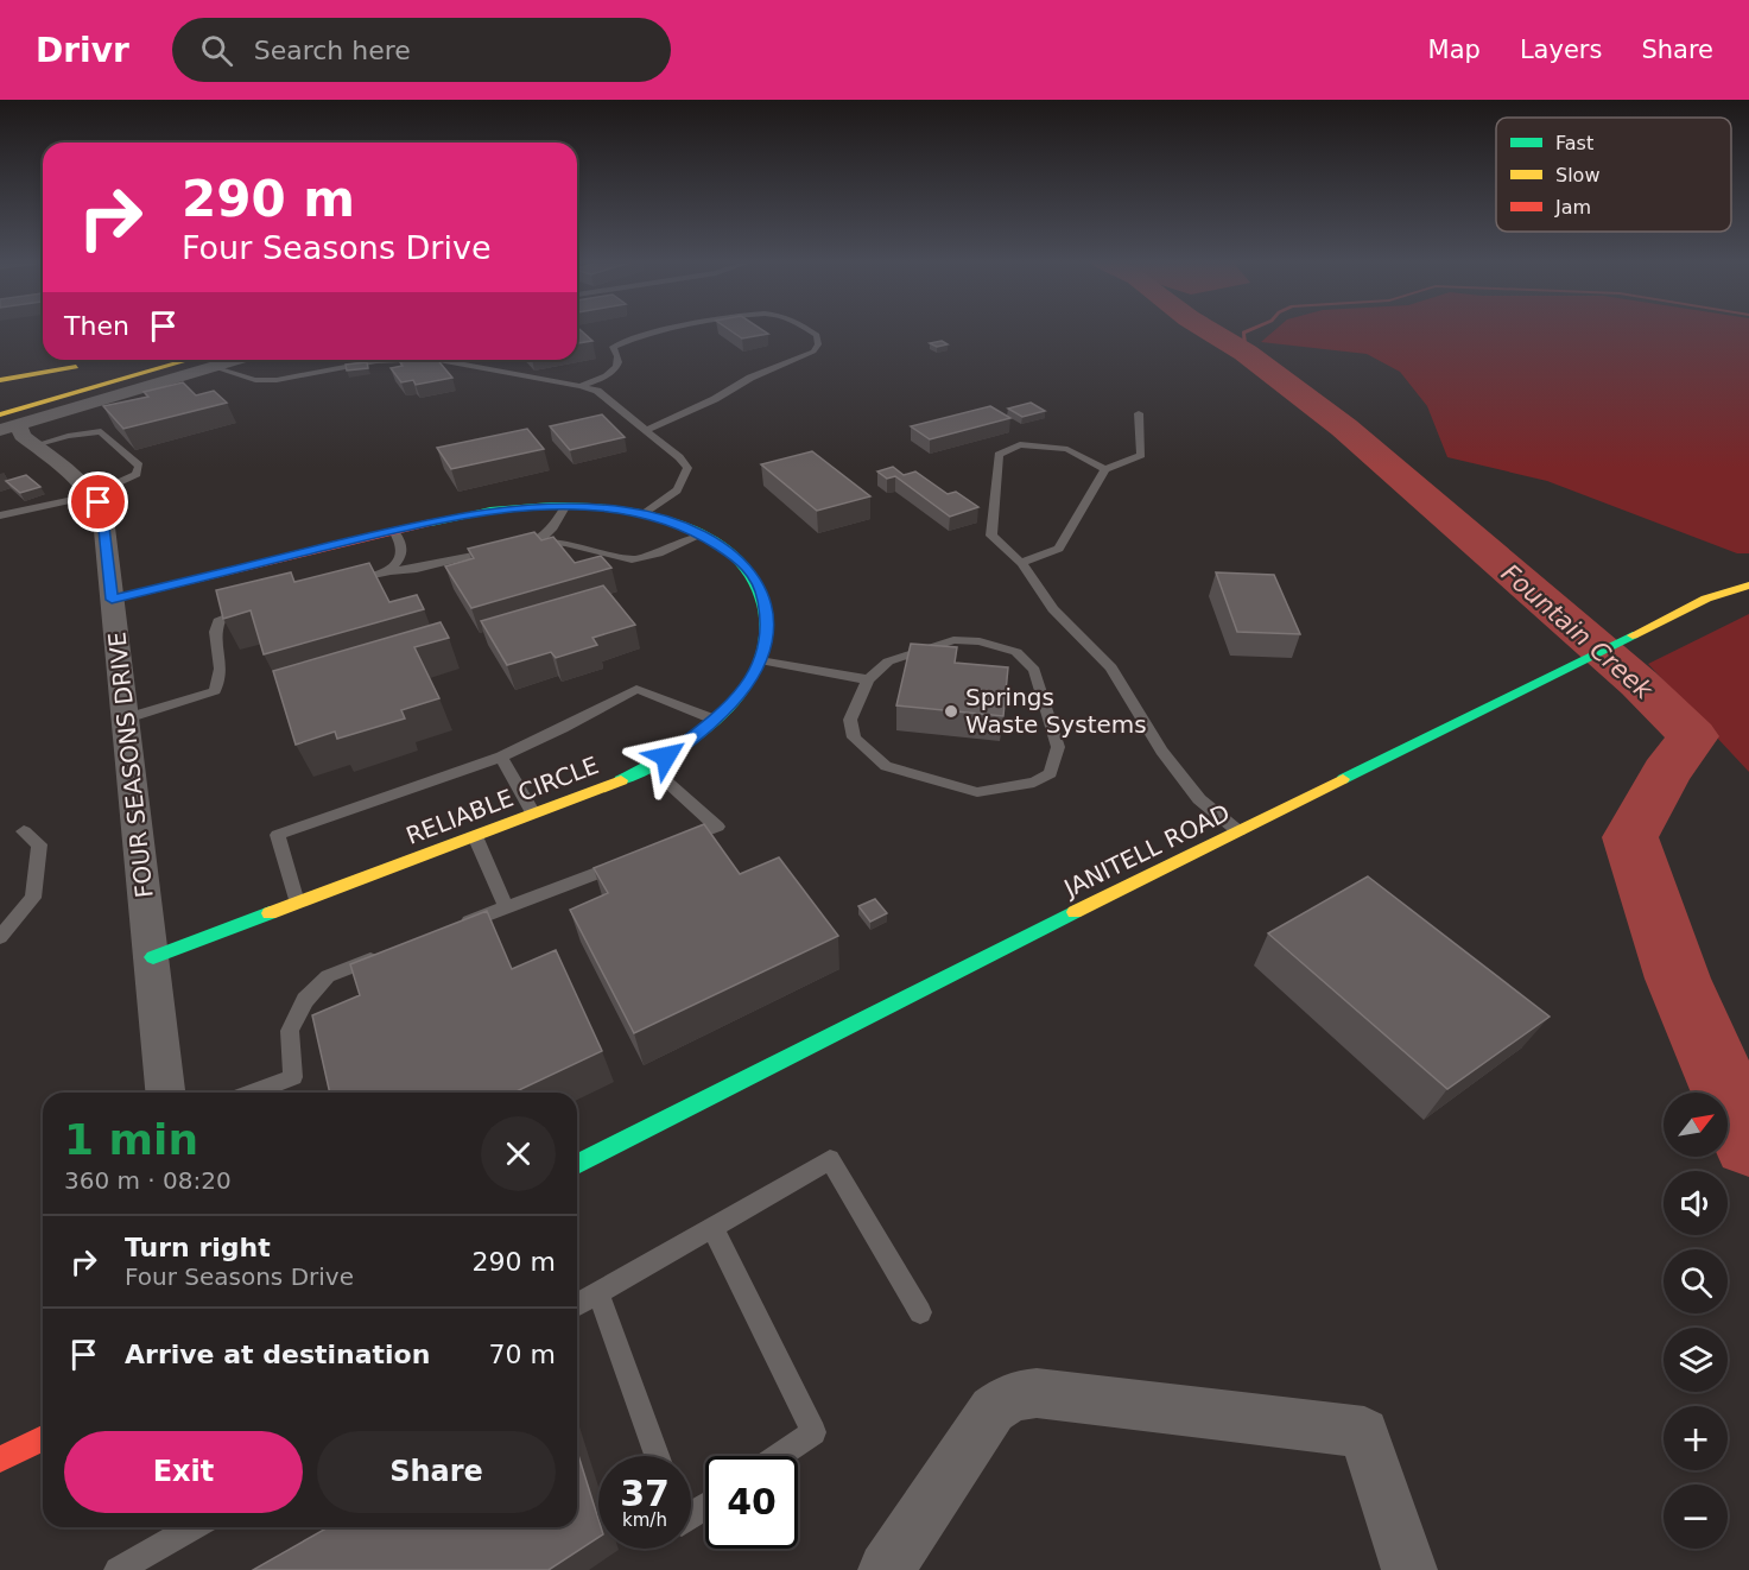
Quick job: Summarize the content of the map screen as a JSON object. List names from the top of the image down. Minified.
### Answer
{"streets":{"main road":["RELIABLE CIRCLE","JANITELL ROAD"],"street":["FOUR SEASONS DRIVE"]},"crossings":[["FOUR SEASONS DRIVE","RELIABLE CIRCLE"]],"water":["Fountain Creek"],"places":["Springs Waste Systems"],"legend":["Fast","Slow","Jam"],"north":"top right","page":{"header":"Drivr","search":"Search here","nav":["Map","Layers","Share"],"turn":["290 m","Four Seasons Drive"],"then":"Then","map_buttons":["+","−"],"heading":["1 min","360 m · 08:20"],"list":[{"name":"Turn right","note":"Four Seasons Drive","value":"290 m"},{"name":"Arrive at destination","value":"70 m"}],"buttons":["Exit","Share"],"speed":"37 km/h","limit":"40"}}
